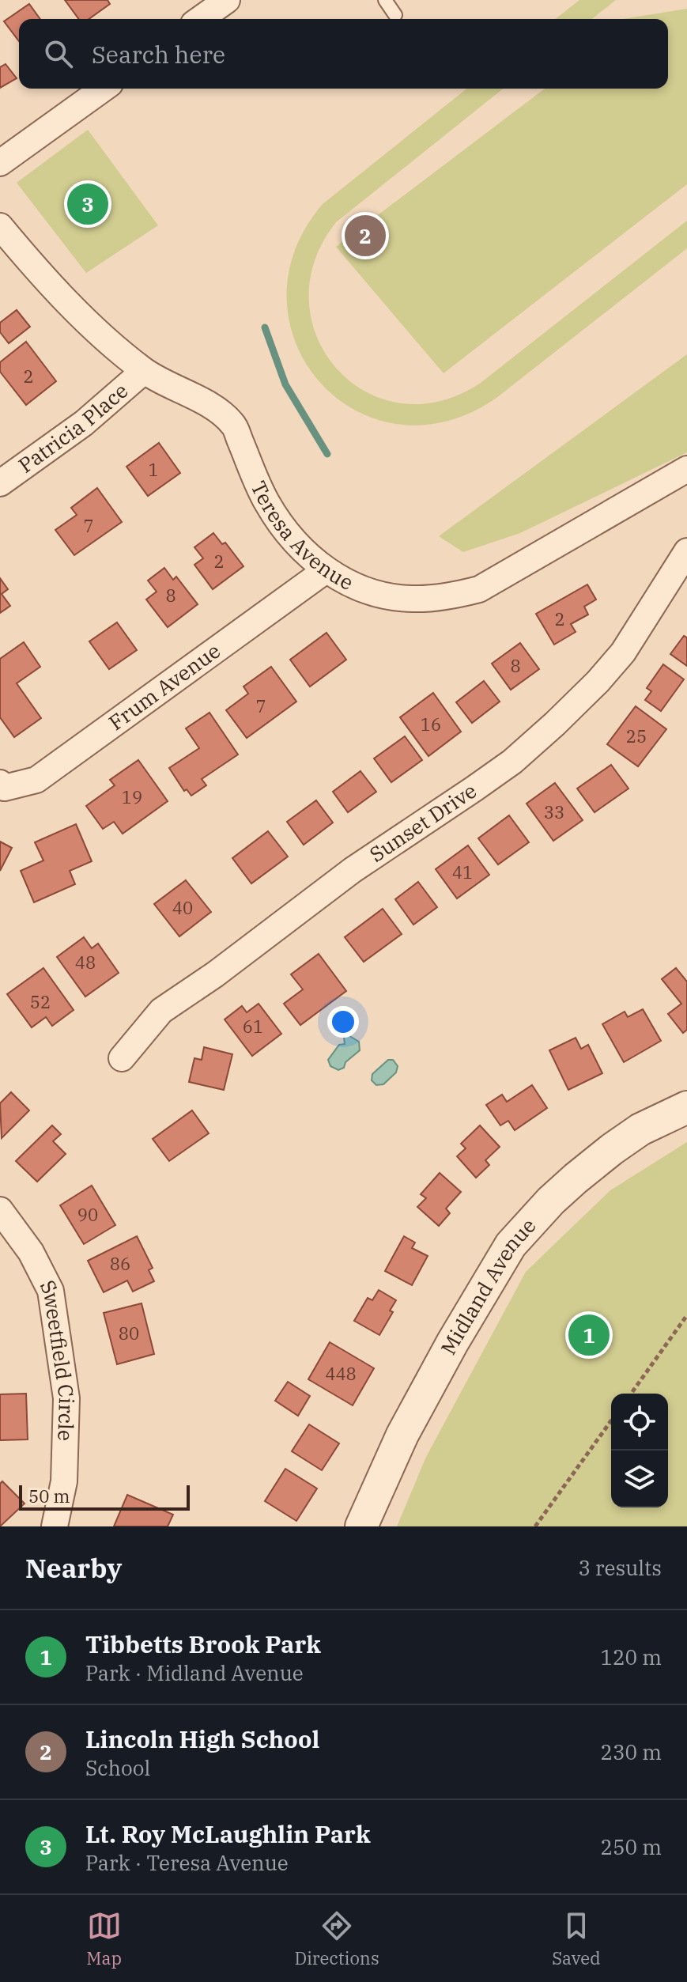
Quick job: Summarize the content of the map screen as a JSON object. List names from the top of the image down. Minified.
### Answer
{"streets":{"street":["Patricia Place","Teresa Avenue","Frum Avenue","Sunset Drive","Midland Avenue","Sweetfield Circle"]},"crossings":[["Patricia Place","Teresa Avenue"],["Teresa Avenue","Frum Avenue"]],"house_numbers":["2","1","7","2","8","2","8","7","16","25","19","33","41","40","48","52","61","90","86","80","448"],"scale_bar":"50 m","page":{"search":"Search here","pins":["3","2","1"],"scale":"50 m","heading":["Nearby","3 results"],"list":[{"mark":"1","name":"Tibbetts Brook Park","note":"Park · Midland Avenue","value":"120 m"},{"mark":"2","name":"Lincoln High School","note":"School","value":"230 m"},{"mark":"3","name":"Lt. Roy McLaughlin Park","note":"Park · Teresa Avenue","value":"250 m"}],"nav":["Map","Directions","Saved"]}}
